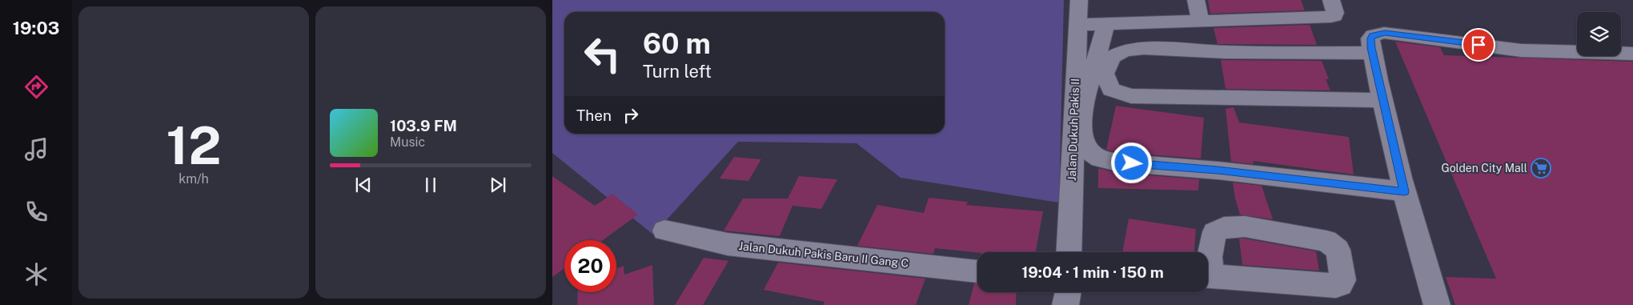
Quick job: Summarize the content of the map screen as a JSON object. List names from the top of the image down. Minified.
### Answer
{"streets":{"street":["Jalan Dukuh Pakis II","Jalan Dukuh Pakis Baru II Gang C"]},"places":{"supermarket":["Golden City Mall"]},"page":{"tabs":"19:03","tile":["12","km/h"],"turn":["60 m","Turn left"],"then":"Then","song":["103.9 FM","Music"],"limit":"20","trip":"19:04 · 1 min · 150 m"}}
